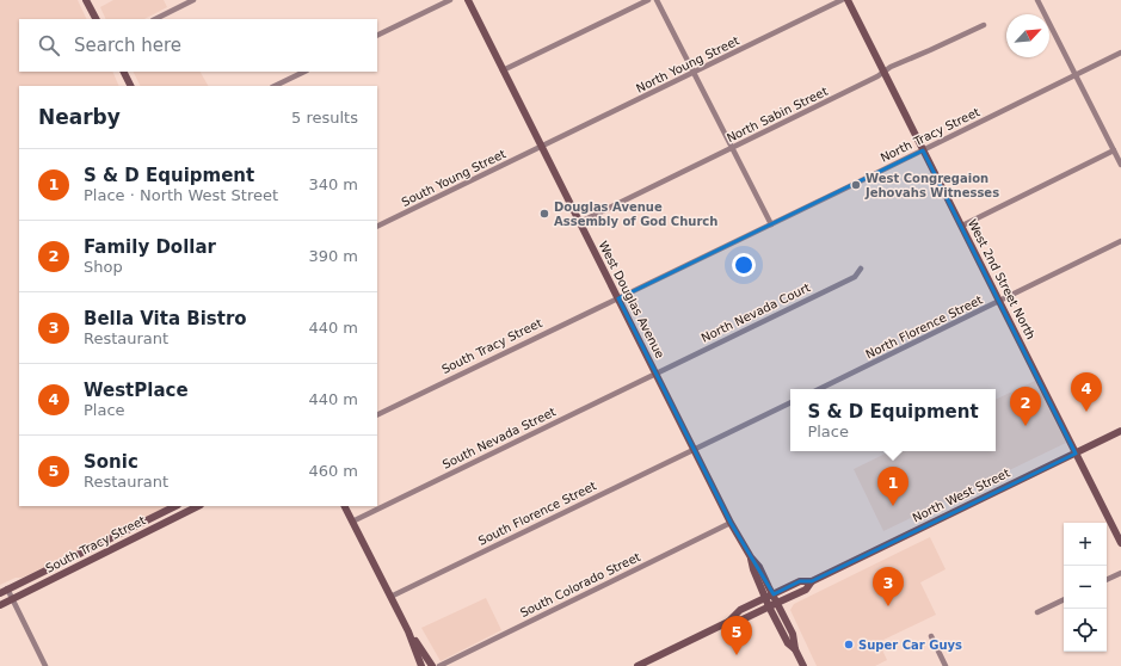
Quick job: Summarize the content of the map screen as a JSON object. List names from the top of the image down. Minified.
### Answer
{"streets":{"street":["North Young Street","North Sabin Street","North Tracy Street","South Young Street","West 2nd Street North","West Douglas Avenue","North Nevada Court","North Florence Street","South Tracy Street","South Nevada Street","North West Street","South Florence Street","South Colorado Street"]},"crossings":[["North Young Street","South Young Street"],["North Young Street","West Douglas Avenue"],["North Sabin Street","West 2nd Street North"],["North Sabin Street","West Douglas Avenue"],["North Tracy Street","West 2nd Street North"],["North Tracy Street","West Douglas Avenue"],["North Tracy Street","South Tracy Street"],["South Young Street","West Douglas Avenue"],["West 2nd Street North","North Florence Street"],["West 2nd Street North","North West Street"],["West Douglas Avenue","North Nevada Court"],["West Douglas Avenue","South Tracy Street"],["West Douglas Avenue","South Nevada Street"],["West Douglas Avenue","North West Street"],["West Douglas Avenue","South Florence Street"],["West Douglas Avenue","South Colorado Street"],["North Nevada Court","South Nevada Street"]],"places":["West Congregaion Jehovahs Witnesses","Douglas Avenue Assembly of God Church","Super Car Guys"],"north":"top right","page":{"search":"Search here","heading":["Nearby","5 results"],"list":[{"mark":"1","name":"S & D Equipment","note":"Place · North West Street","value":"340 m"},{"mark":"2","name":"Family Dollar","note":"Shop","value":"390 m"},{"mark":"3","name":"Bella Vita Bistro","note":"Restaurant","value":"440 m"},{"mark":"4","name":"WestPlace","note":"Place","value":"440 m"},{"mark":"5","name":"Sonic","note":"Restaurant","value":"460 m"}],"pins":["4","2","1","3","5"],"popup":["S & D Equipment","Place"],"map_buttons":["+","−"]}}
